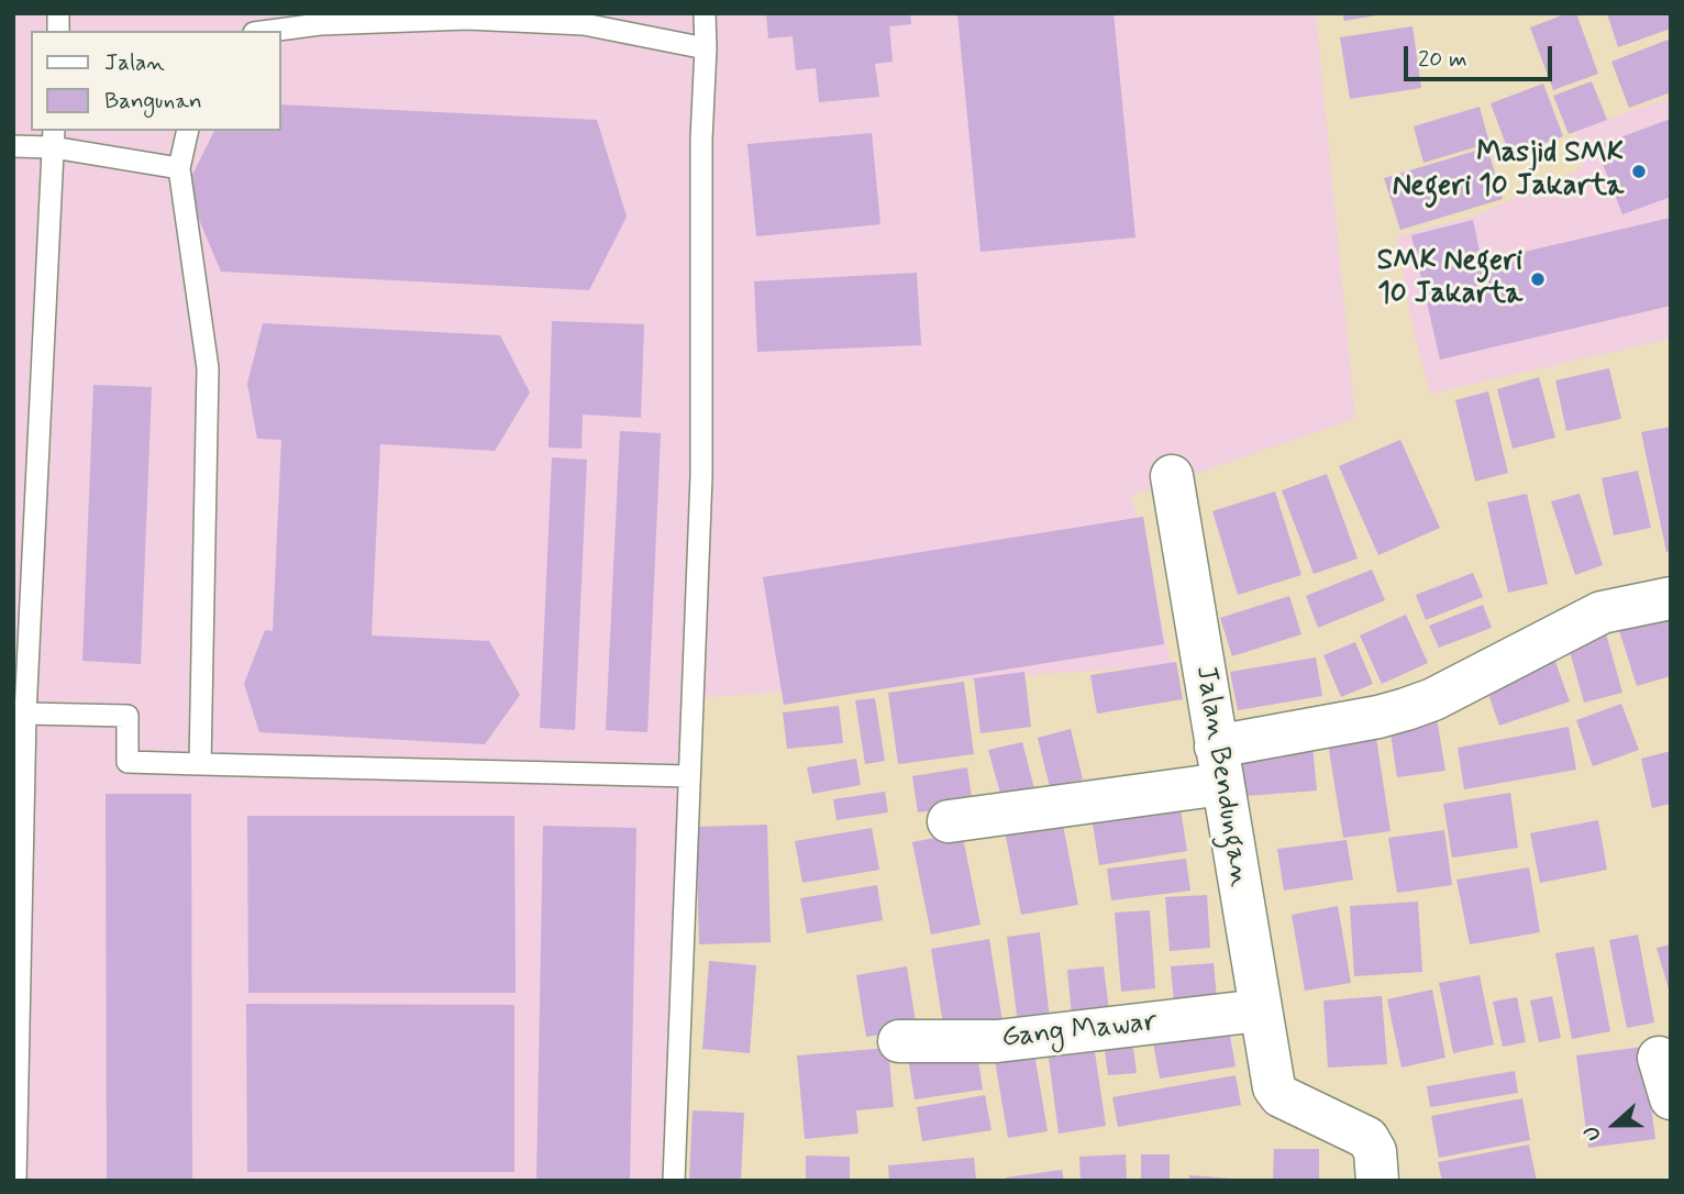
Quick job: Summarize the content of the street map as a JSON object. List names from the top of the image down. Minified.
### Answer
{"streets":{"street":["Jalan Bendungan","Gang Mawar"]},"crossings":[["Jalan Bendungan","Gang Mawar"]],"places":["Masjid SMK Negeri 10 Jakarta","SMK Negeri 10 Jakarta"],"legend":["Jalan","Bangunan"],"scale_bar":"20 m","north":"left"}
